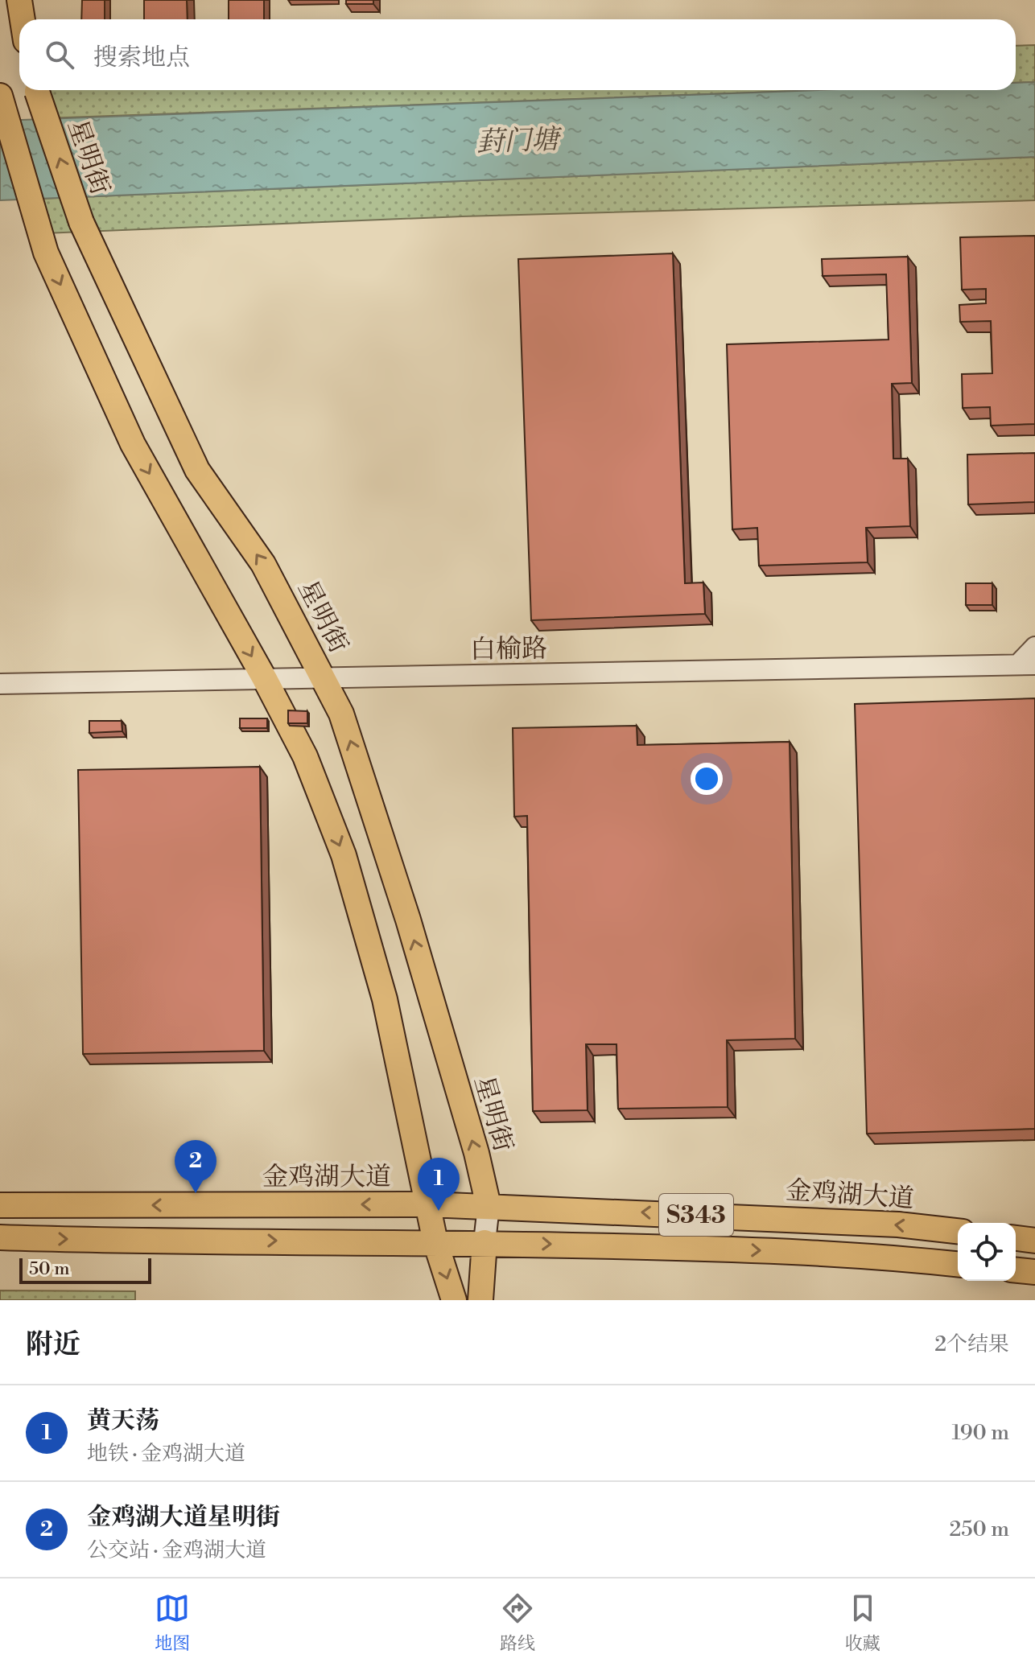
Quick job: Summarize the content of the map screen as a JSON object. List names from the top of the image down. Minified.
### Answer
{"streets":{"main road":["星明街","金鸡湖大道","S343"],"street":["白榆路"]},"crossings":[["星明街","白榆路"],["星明街","金鸡湖大道"]],"water":["葑门塘"],"scale_bar":"50 m","page":{"search":"搜索地点","pins":["2","1"],"scale":"50 m","heading":["附近","2个结果"],"list":[{"mark":"1","name":"黄天荡","note":"地铁 · 金鸡湖大道","value":"190 m"},{"mark":"2","name":"金鸡湖大道星明街","note":"公交站 · 金鸡湖大道","value":"250 m"}],"nav":["地图","路线","收藏"]}}
